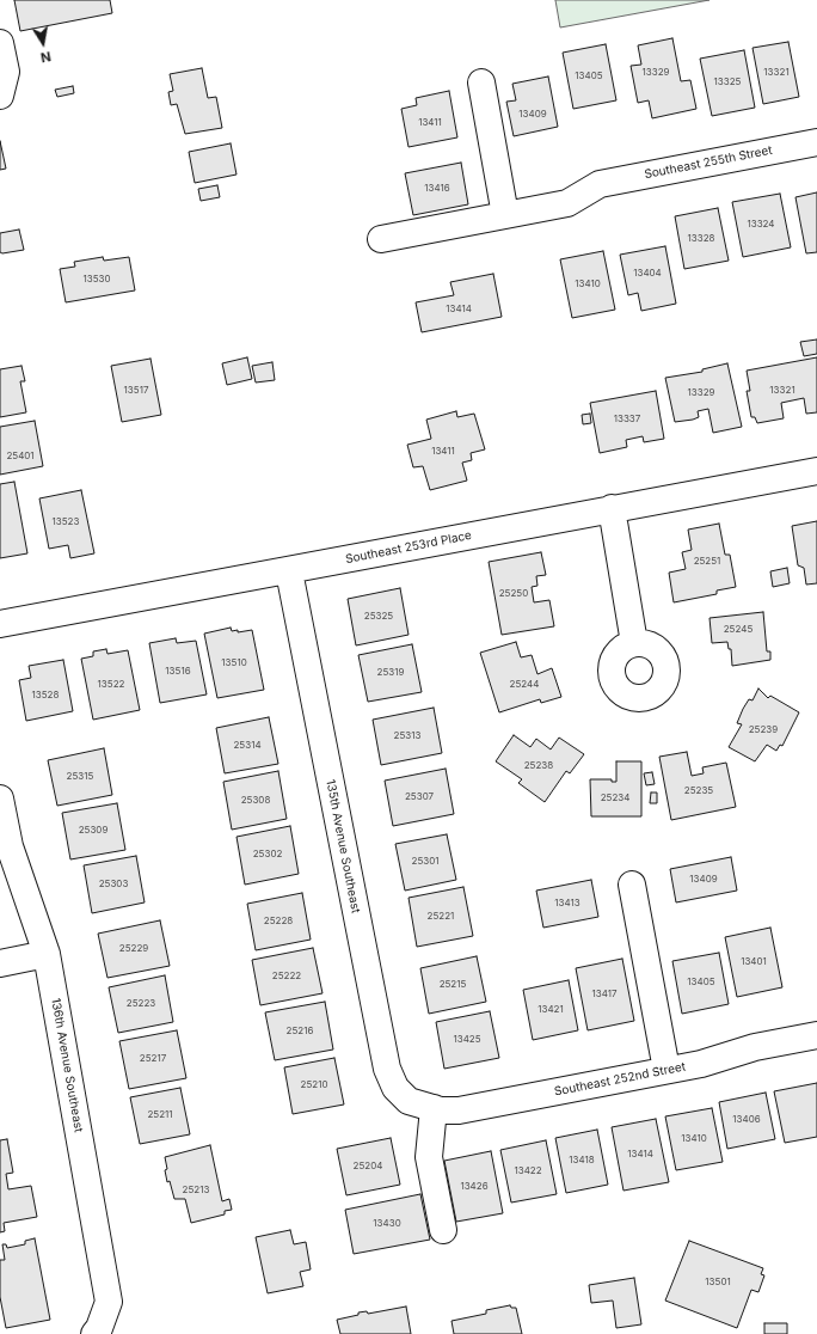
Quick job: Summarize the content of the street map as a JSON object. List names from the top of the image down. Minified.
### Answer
{"streets":{"street":["Southeast 255th Street","Southeast 253rd Place","135th Avenue Southeast","136th Avenue Southeast","Southeast 252nd Street"]},"crossings":[["Southeast 253rd Place","135th Avenue Southeast"],["135th Avenue Southeast","Southeast 252nd Street"]],"house_numbers":["13329","13321","13405","13325","13409","13411","13416","13324","13328","13404","13530","13410","13414","13517","13321","13329","13337","13411","25401","13523","25251","25250","25325","25245","13510","13516","25319","13522","25244","13528","25239","25313","25314","25238","25315","25235","25307","25234","25308","25309","25302","25301","13409","25303","13413","25221","25228","25229","13401","25222","13405","25215","13417","25223","13421","25216","13425","25217","25210","25211","13406","13410","13414","13418","25204","13422","13426","25213","13430","13501"],"north":"bottom"}
